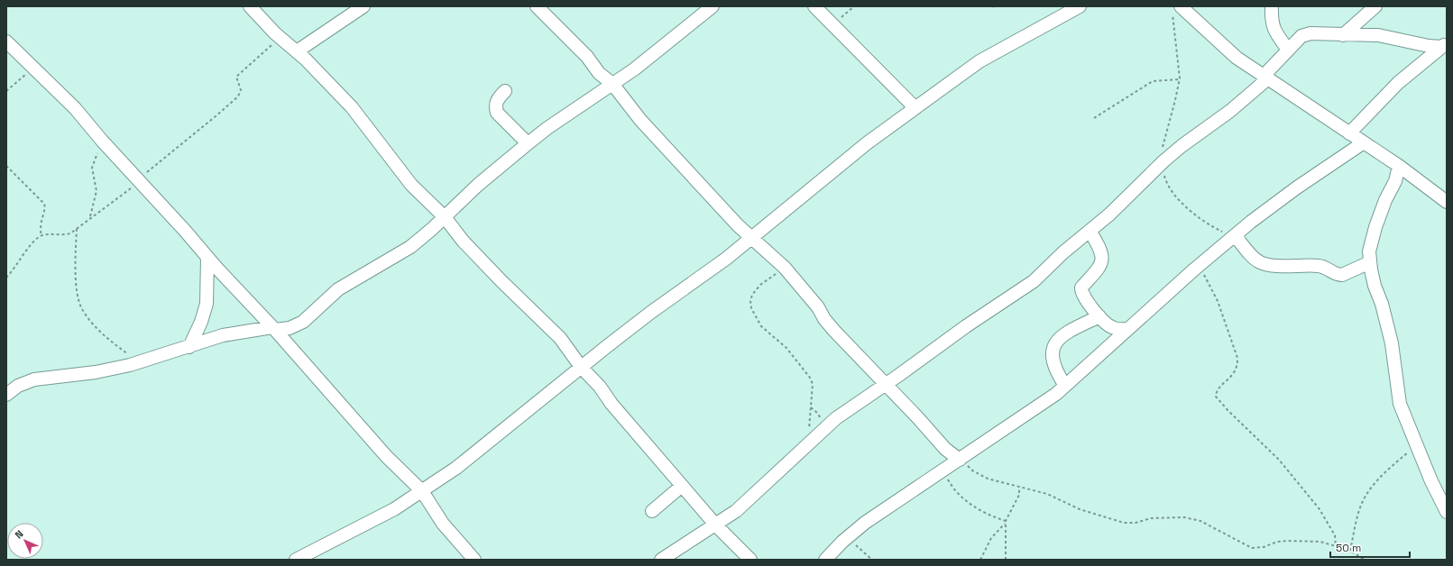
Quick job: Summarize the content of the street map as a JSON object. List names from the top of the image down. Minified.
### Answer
{"scale_bar":"50 m","north":"top left"}
